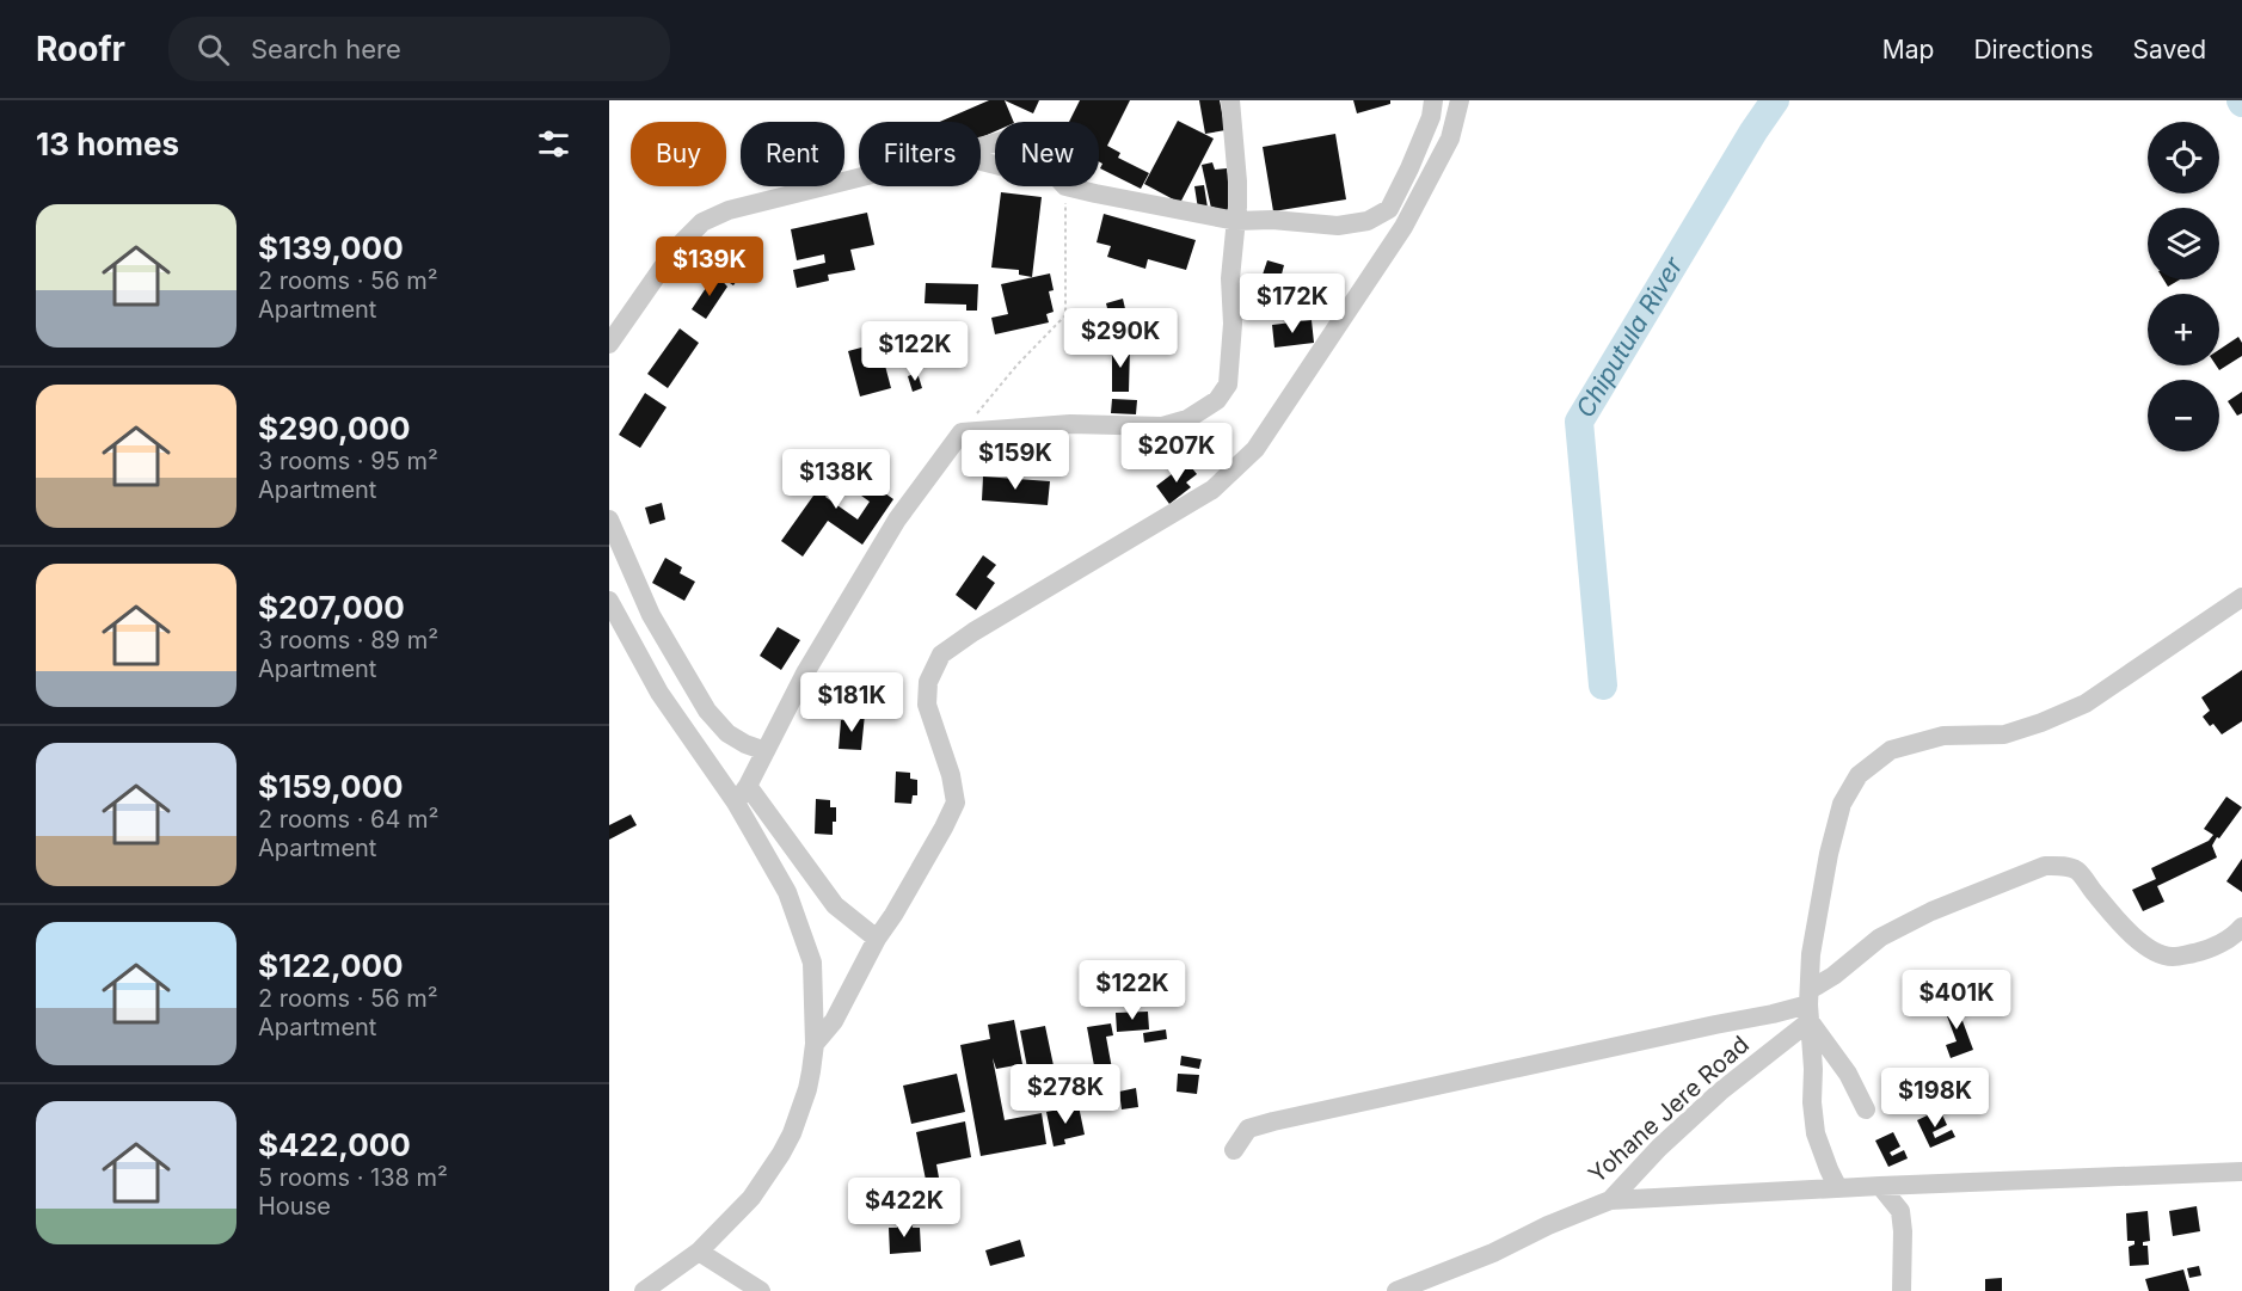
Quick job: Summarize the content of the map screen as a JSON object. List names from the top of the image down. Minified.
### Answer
{"streets":{"street":["Yohane Jere Road"]},"water":["Chiputula River"],"page":{"header":"Roofr","search":"Search here","nav":["Map","Directions","Saved"],"heading":"13 homes","map_buttons":["+","−"],"chip":["Buy","Rent","Filters","New"],"list":[{"name":"$139,000","note":"2 rooms · 56 m² · Apartment"},{"name":"$290,000","note":"3 rooms · 95 m² · Apartment"},{"name":"$207,000","note":"3 rooms · 89 m² · Apartment"},{"name":"$159,000","note":"2 rooms · 64 m² · Apartment"},{"name":"$122,000","note":"2 rooms · 56 m² · Apartment"},{"name":"$422,000","note":"5 rooms · 138 m² · House"}],"price":["$139K","$172K","$290K","$122K","$207K","$159K","$138K","$181K","$122K","$401K","$278K","$198K","$422K"]}}
